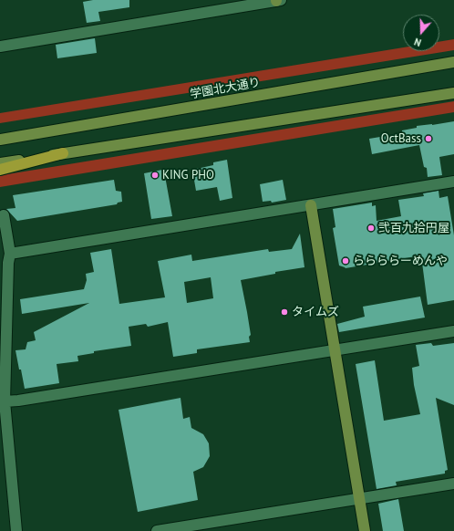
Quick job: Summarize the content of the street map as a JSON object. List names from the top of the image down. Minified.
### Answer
{"streets":{"main road":["学園北大通り"]},"places":["OctBass","KING PHO","弐百九拾円屋","ららららーめんや","タイムズ"],"north":"bottom"}
